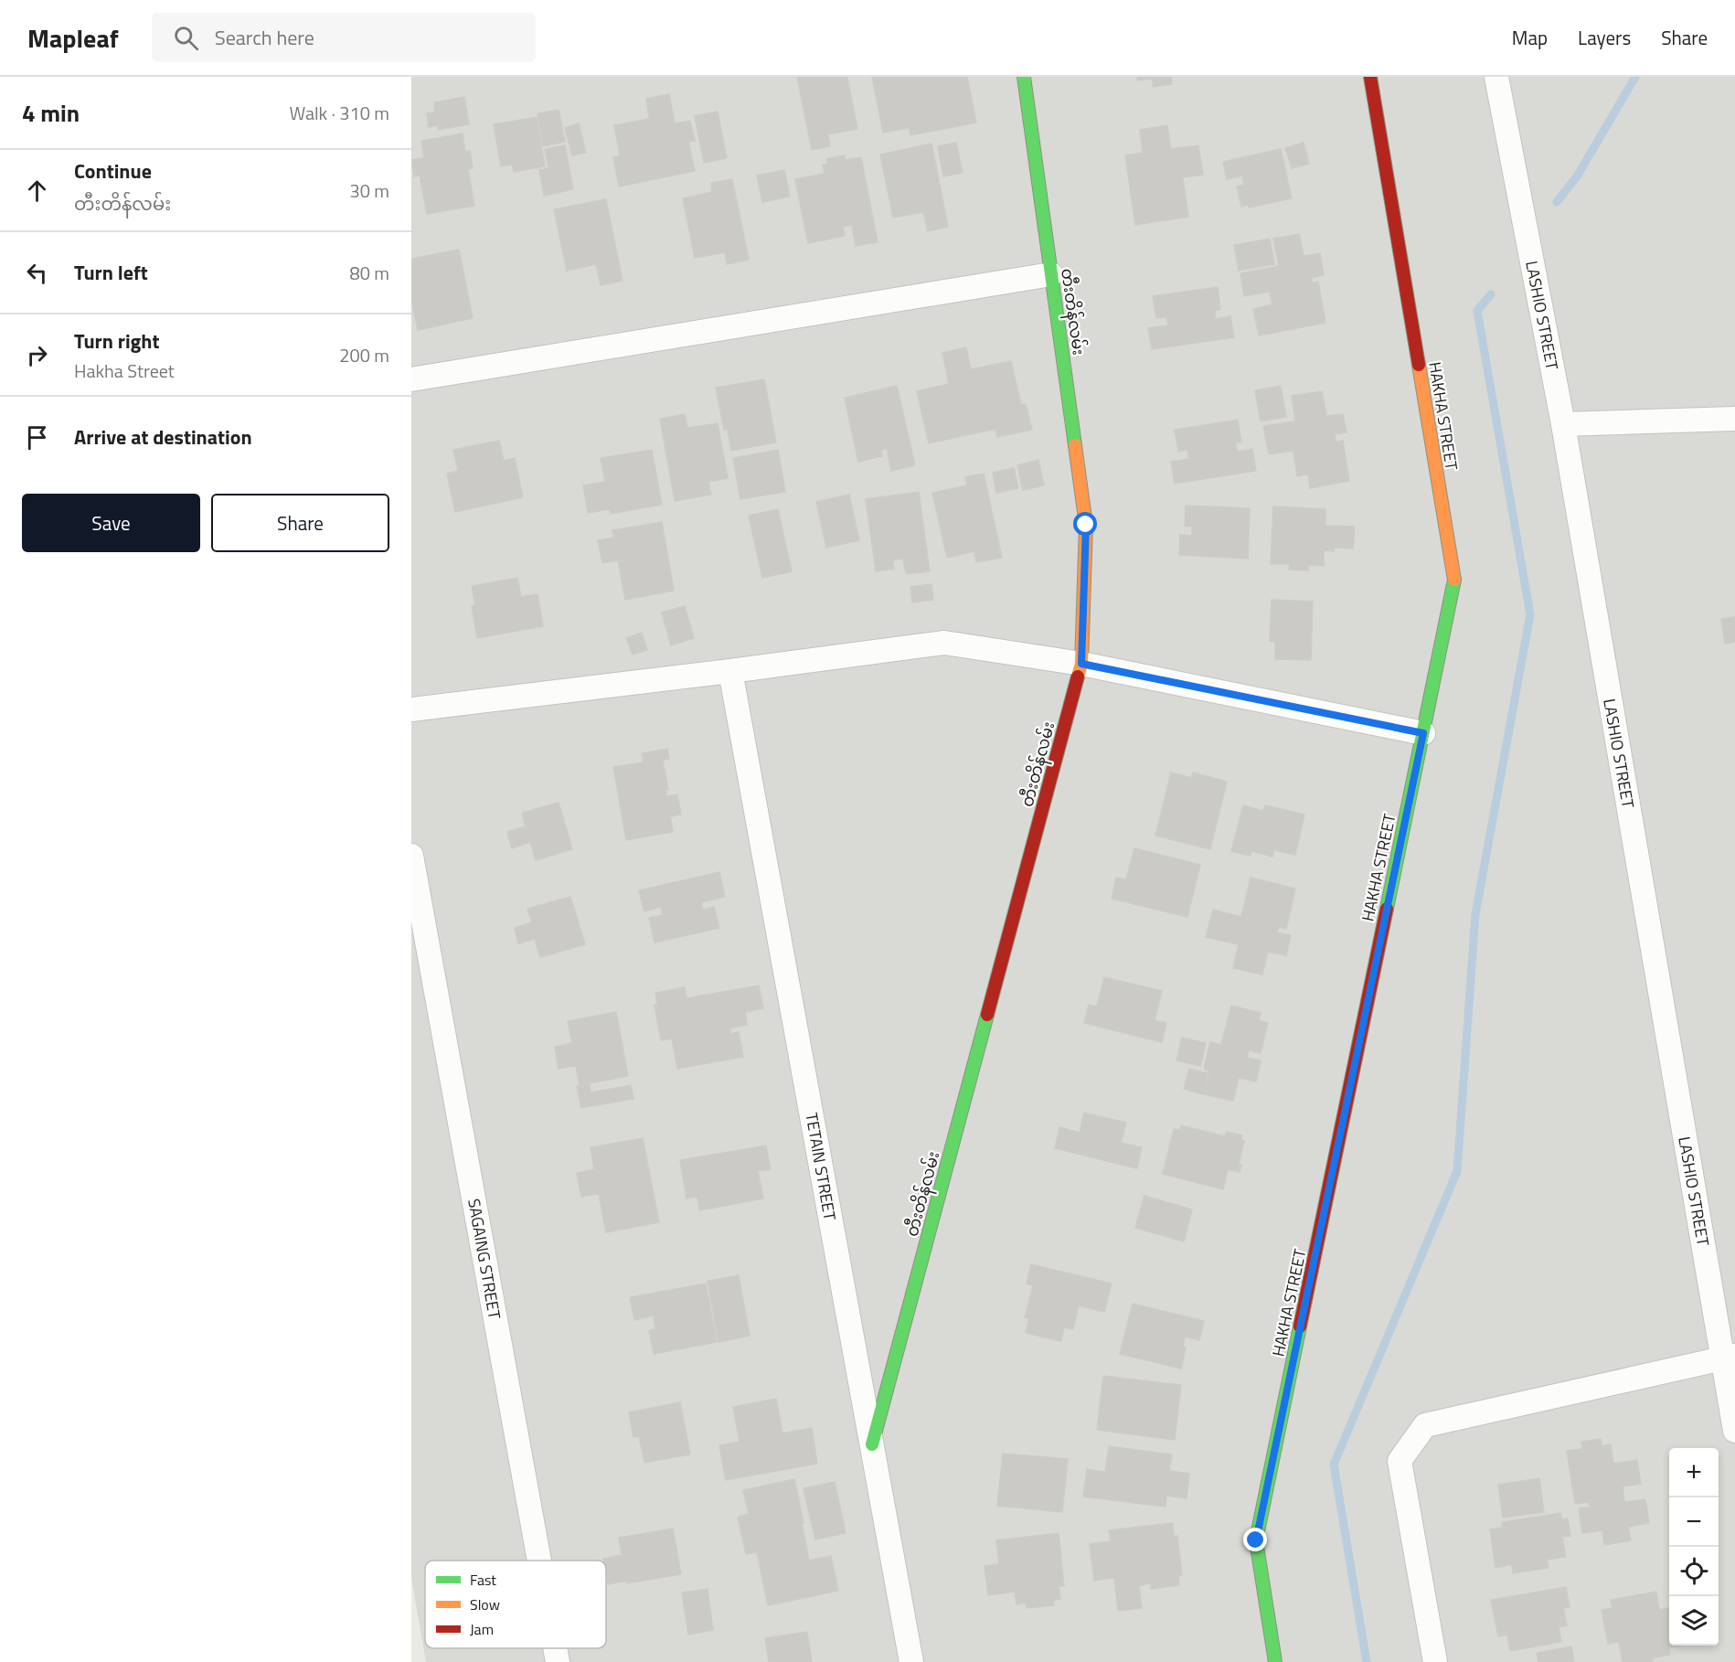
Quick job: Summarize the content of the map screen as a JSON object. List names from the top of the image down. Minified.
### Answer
{"streets":{"street":["တီးတိန်လမ်း","LASHIO STREET","HAKHA STREET","TETAIN STREET","SAGAING STREET"]},"crossings":[["တီးတိန်လမ်း","TETAIN STREET"]],"legend":["Fast","Slow","Jam"],"page":{"header":"Mapleaf","search":"Search here","nav":["Map","Layers","Share"],"heading":["4 min","Walk · 310 m"],"list":[["Continue","တီးတိန်လမ်း","30 m"],["Turn left","80 m"],["Turn right","Hakha Street","200 m"],"Arrive at destination"],"buttons":["Save","Share"],"map_buttons":["+","−"]}}
